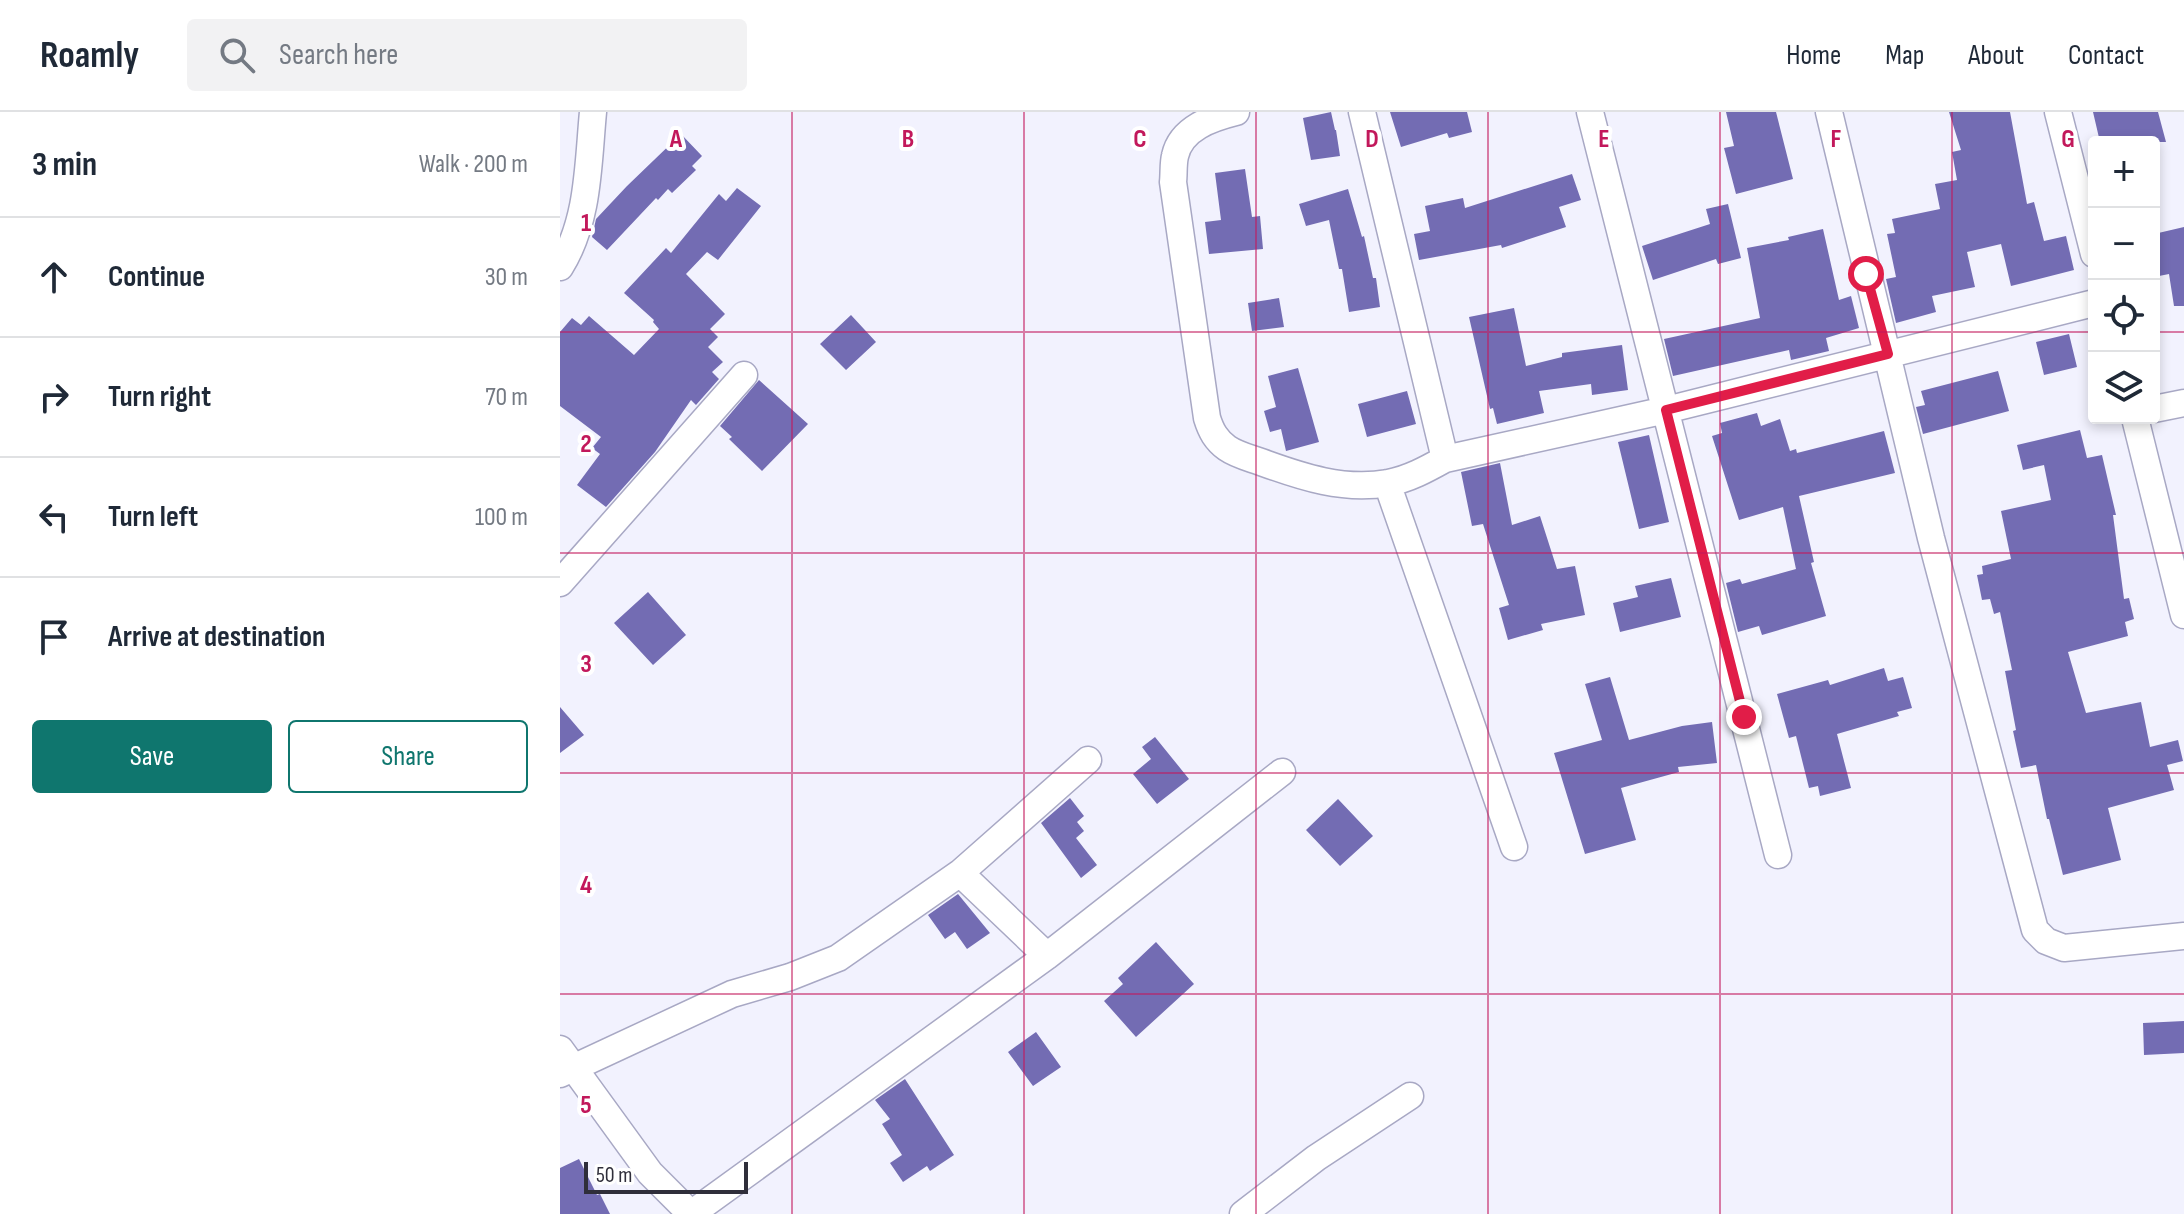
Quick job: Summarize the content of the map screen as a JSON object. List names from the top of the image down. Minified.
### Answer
{"scale_bar":"50 m","page":{"header":"Roamly","search":"Search here","nav":["Home","Map","About","Contact"],"heading":["3 min","Walk · 200 m"],"map_buttons":["+","−"],"list":[["Continue","30 m"],["Turn right","70 m"],["Turn left","100 m"],"Arrive at destination"],"buttons":["Save","Share"],"scale":"50 m"},"grid":{"columns":["A","B","C","D","E","F","G"],"rows":["1","2","3","4","5"]}}
